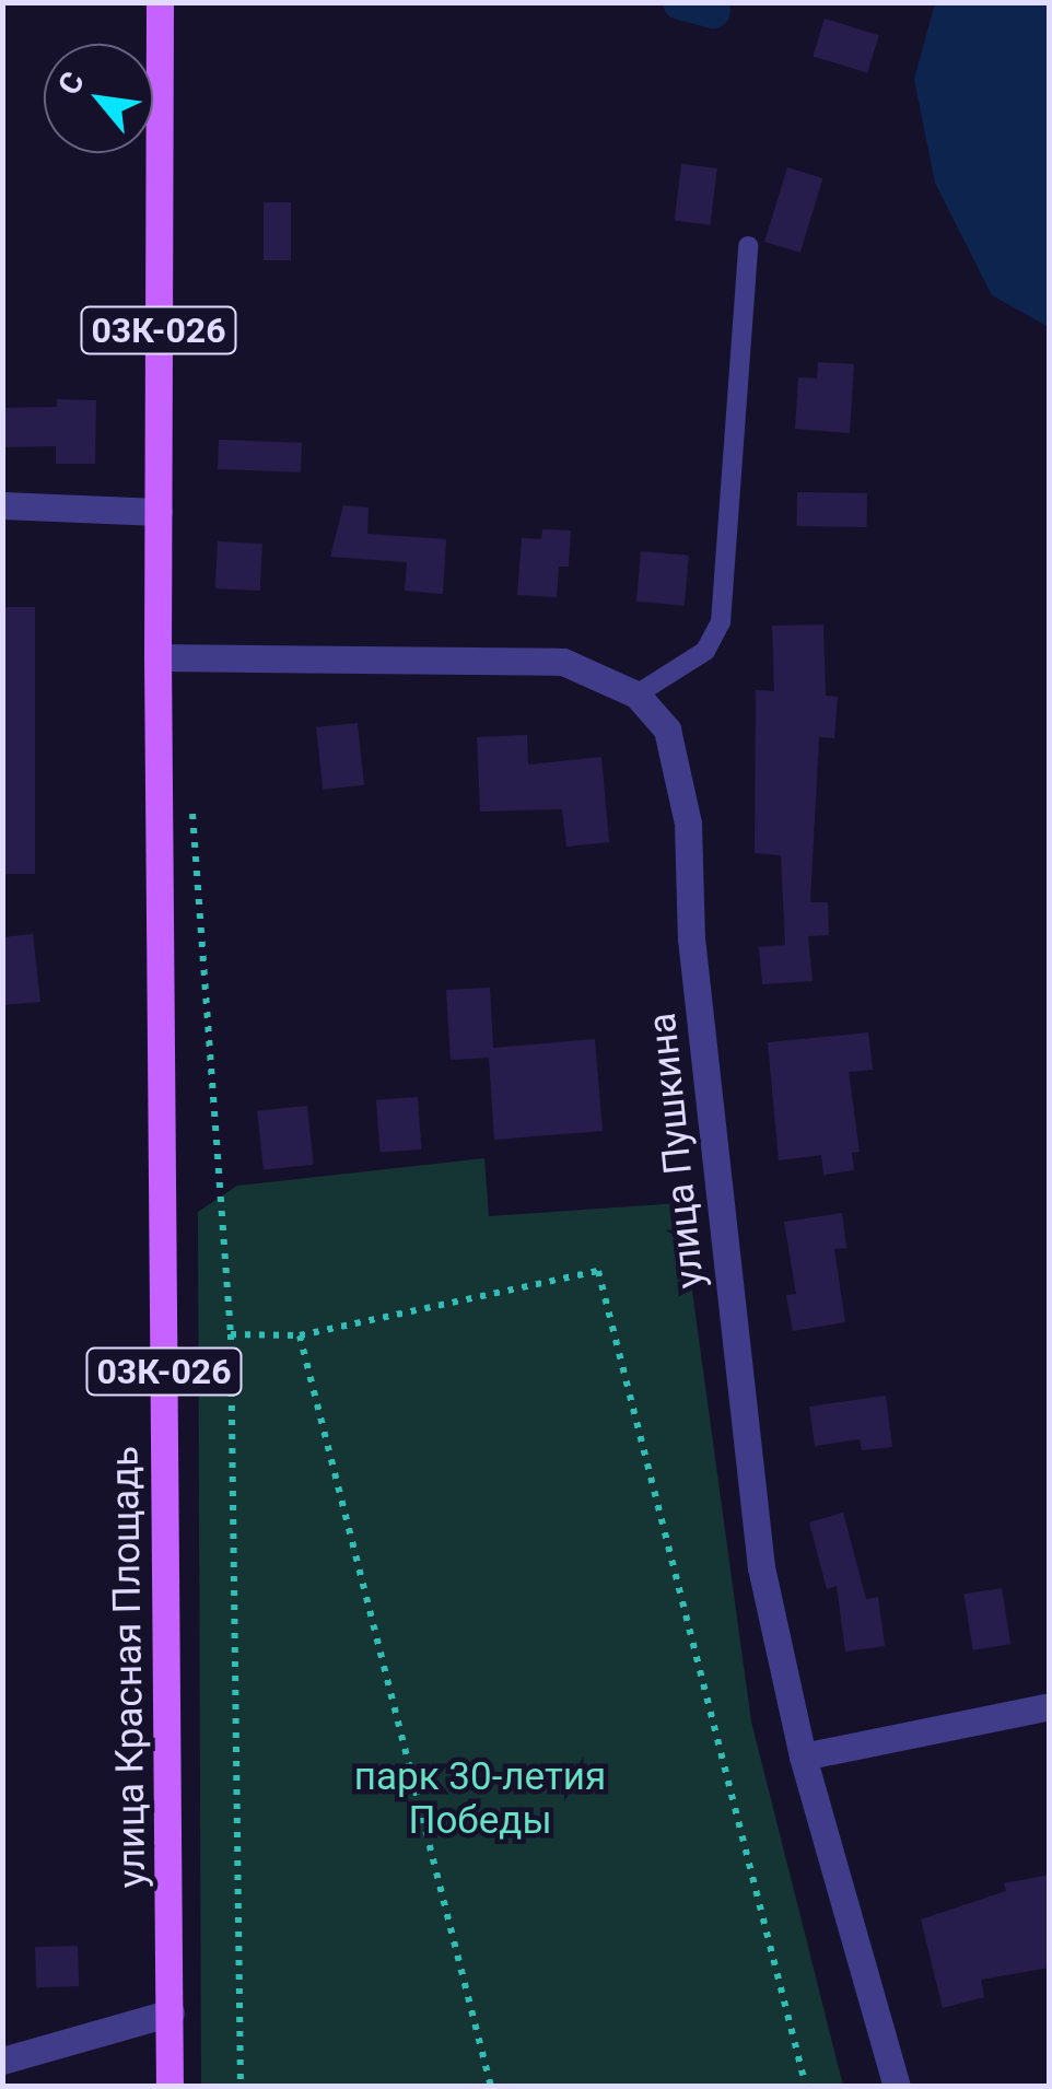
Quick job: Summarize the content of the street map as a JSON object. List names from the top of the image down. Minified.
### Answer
{"streets":{"main road":["03К-026","улица Красная Площадь"],"street":["улица Пушкина"]},"parks":["парк 30-летия Победы"],"north":"top left"}
